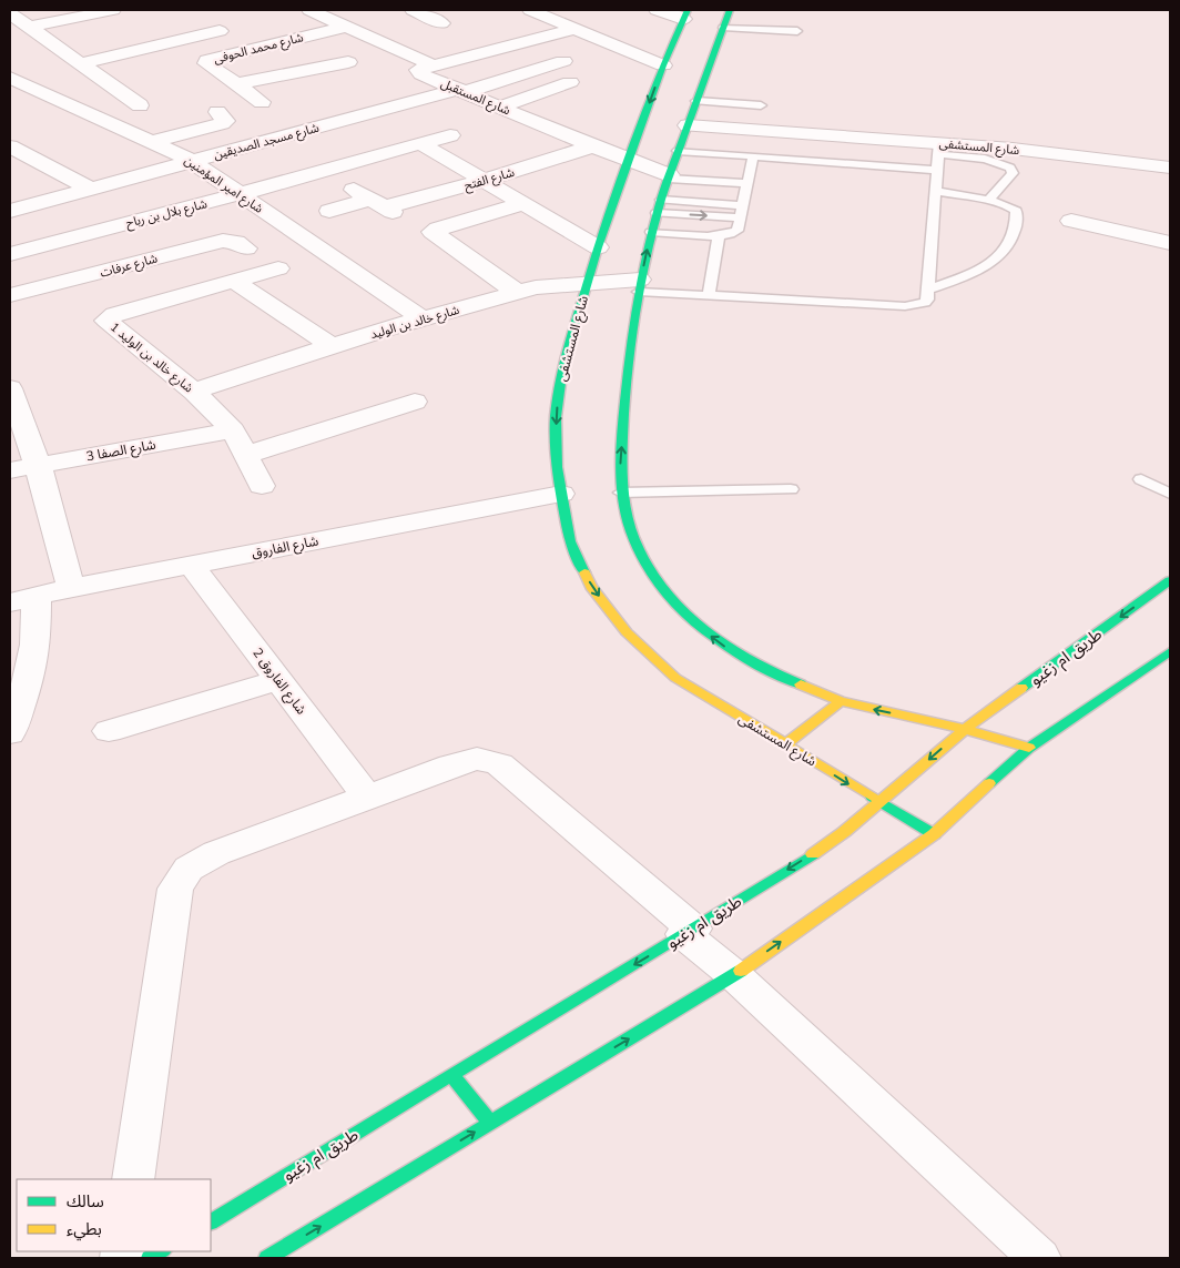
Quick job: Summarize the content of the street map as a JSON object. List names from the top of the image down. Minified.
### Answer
{"streets":{"street":["شارع محمد الحوفى","شارع المستقبل","شارع مسجد الصديقين","شارع المستشفى","شارع الفتح","شارع امير المؤمنين","شارع بلال بن رباح","شارع عرفات","شارع خالد بن الوليد","شارع خالد بن الوليد 1","شارع الصفا 3","شارع الفاروق","طريق ام زغيو","شارع الفاروق 2"]},"crossings":[["شارع محمد الحوفى","شارع المستقبل"],["شارع المستقبل","شارع مسجد الصديقين"],["شارع المستقبل","شارع المستشفى"],["شارع المستقبل","شارع الفتح"],["شارع مسجد الصديقين","شارع امير المؤمنين"],["شارع المستشفى","شارع خالد بن الوليد"],["شارع المستشفى","شارع الفاروق"],["شارع المستشفى","طريق ام زغيو"],["شارع امير المؤمنين","شارع بلال بن رباح"],["شارع امير المؤمنين","شارع خالد بن الوليد"],["شارع خالد بن الوليد","شارع خالد بن الوليد 1"],["شارع خالد بن الوليد 1","شارع الصفا 3"],["شارع الفاروق","شارع الفاروق 2"]],"one_way":["شارع المستشفى"],"legend":["سالك","بطيء"]}
